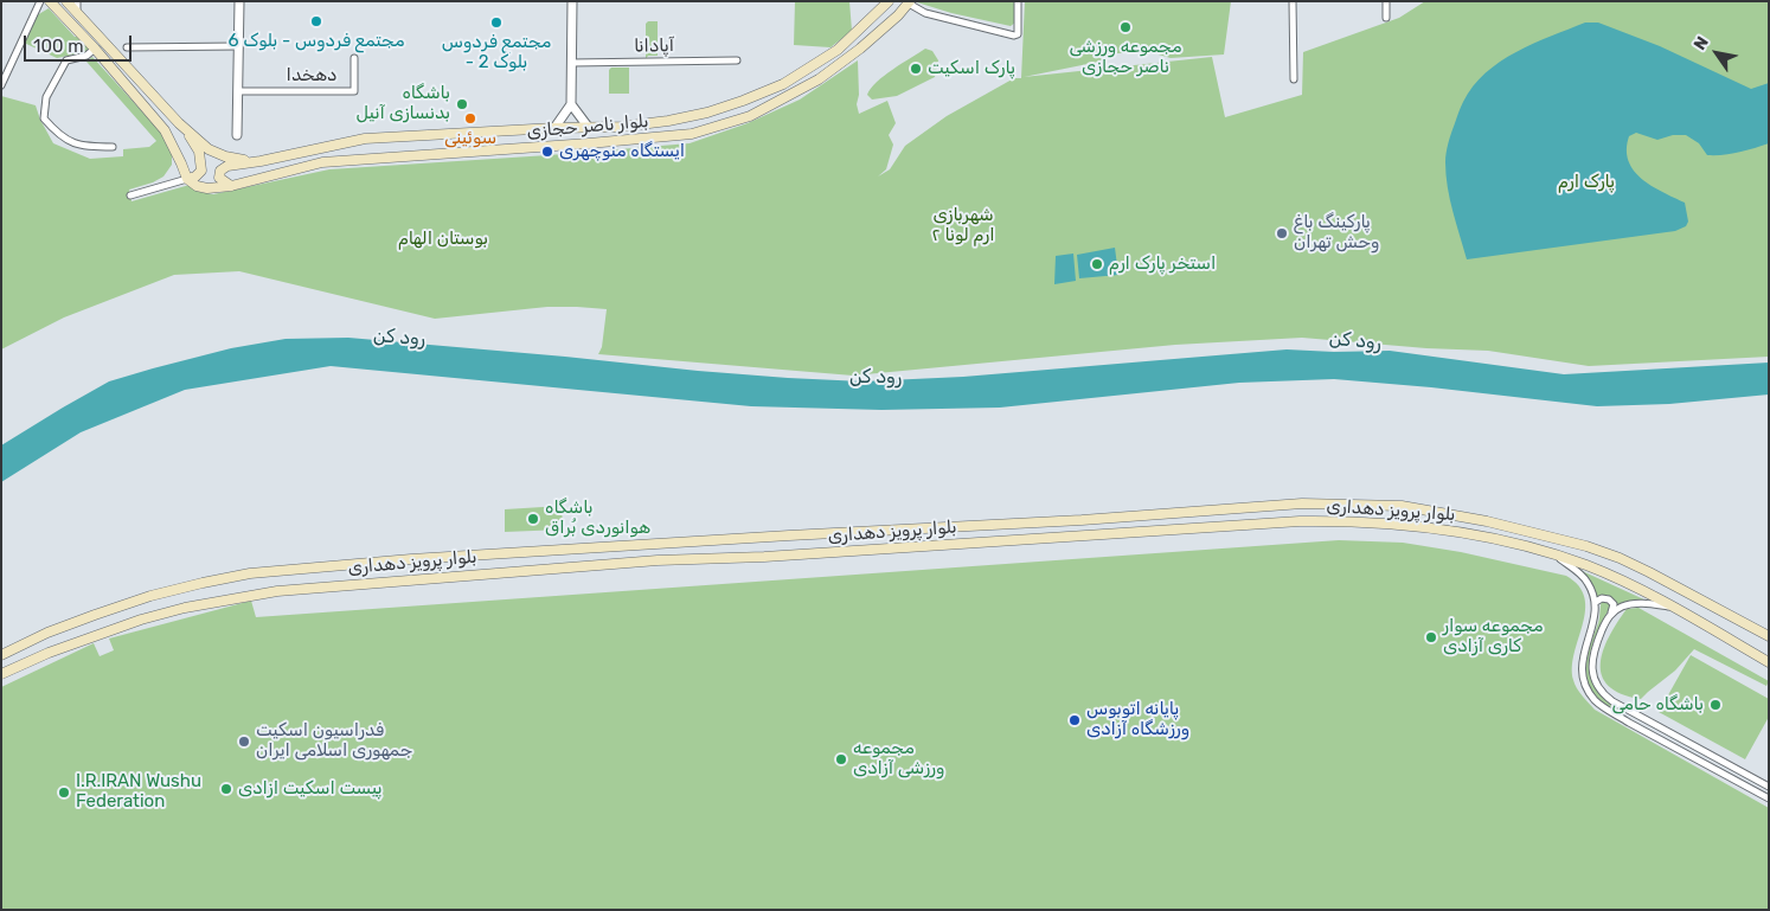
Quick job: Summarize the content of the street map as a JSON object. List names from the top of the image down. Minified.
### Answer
{"streets":{"main road":["بلوار ناصر حجازی","بلوار پرویز دهداری"],"street":["آپادانا","دهخدا"]},"water":["رود کن"],"parks":["پارک ارم","شهربازی ارم لونا ۲","بوستان الهام"],"places":["مجتمع فردوس - بلوک 6","مجتمع فردوس - بلوک 2","مجموعه ورزشی ناصر حجازی","پارک اسکیت","باشگاه بدنسازی آنیل","سوئینی","ایستگاه منوچهری","پارکینگ باغ وحش تهران","استخر پارک ارم","باشگاه هوانوردی بُراق","مجموعه سوار کاری آزادی","باشگاه حامی","پایانه اتوبوس ورزشگاه آزادی","فدراسیون اسکیت جمهوری اسلامی ایران","مجموعه ورزشی آزادی","پیست اسکیت ازادی","I.R.IRAN Wushu Federation"],"scale_bar":"100 m","north":"top left"}
